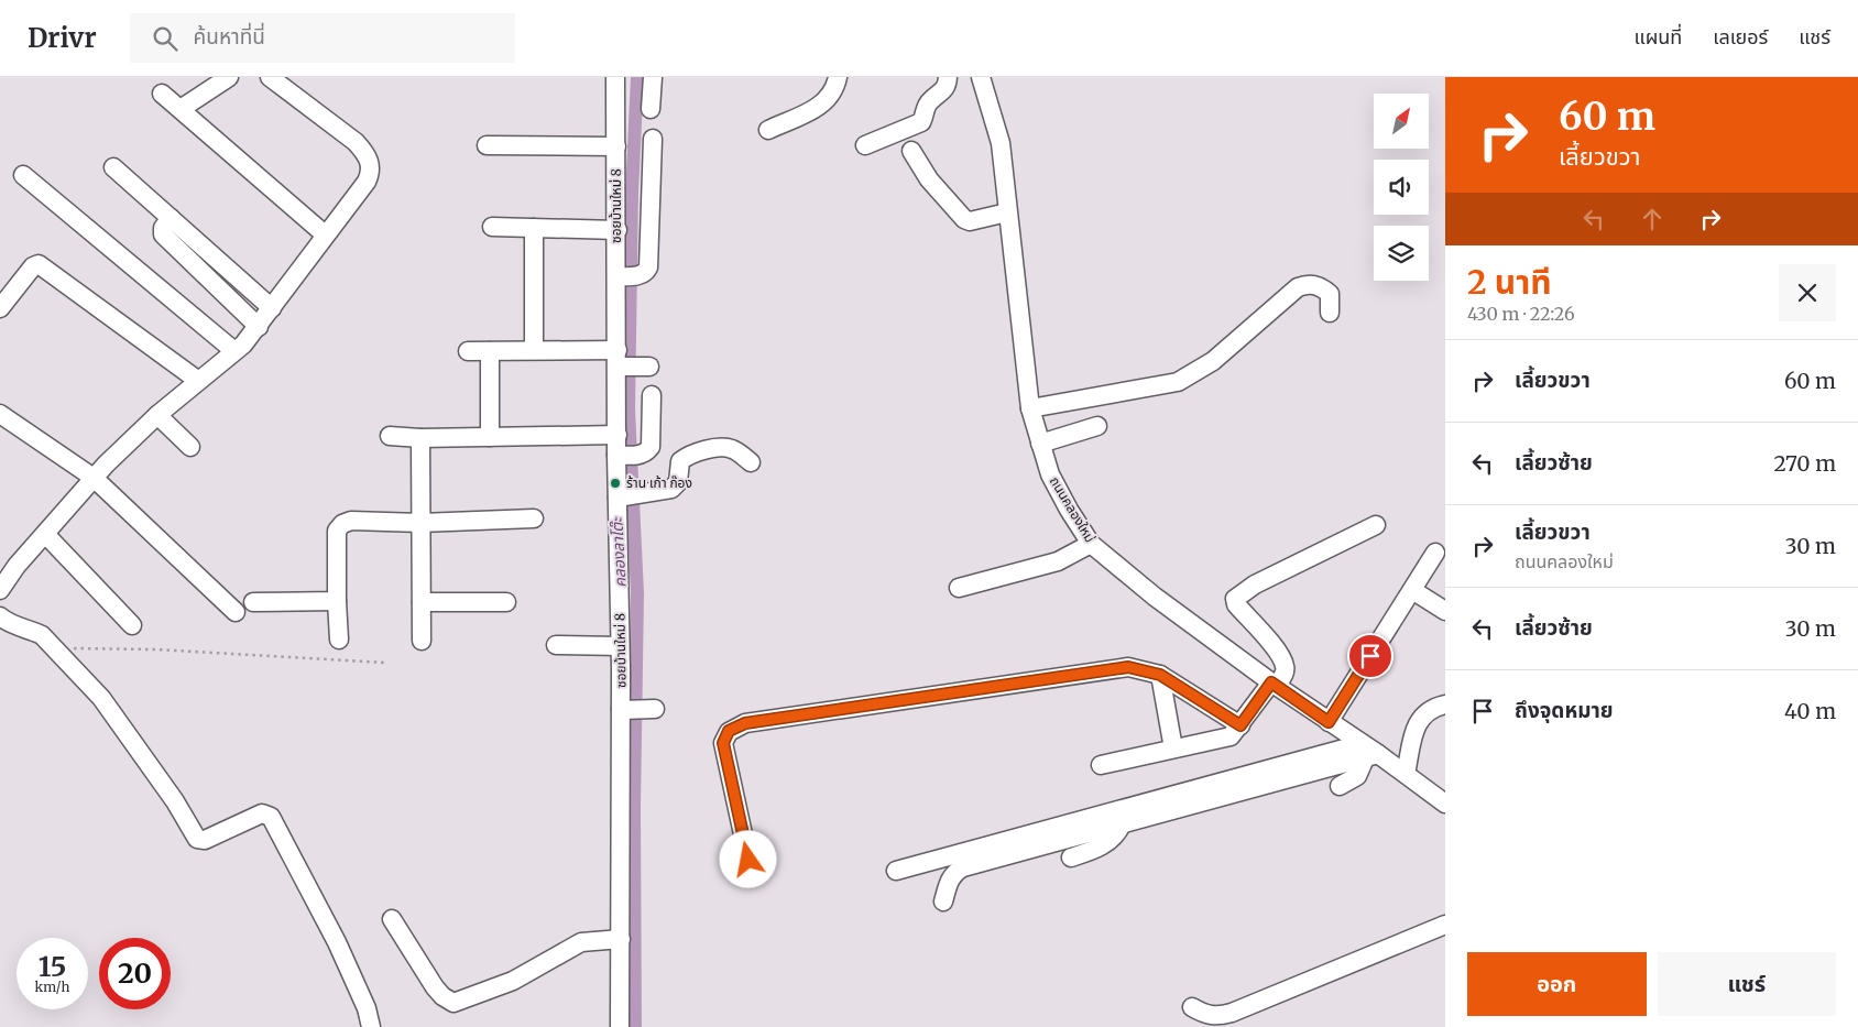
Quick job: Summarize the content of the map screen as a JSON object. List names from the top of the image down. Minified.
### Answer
{"streets":{"street":["ซอยบ้านใหม่ 8","ถนนคลองใหม่"]},"water":["คลองลาโต๊ะ"],"places":["ร้าน เก้า ก๊อง"],"north":"top right","page":{"header":"Drivr","search":"ค้นหาที่นี่","nav":["แผนที่","เลเยอร์","แชร์"],"turn":["60 m","เลี้ยวขวา"],"heading":["2 นาที","430 m · 22:26"],"list":[{"name":"เลี้ยวขวา","value":"60 m"},{"name":"เลี้ยวซ้าย","value":"270 m"},{"name":"เลี้ยวขวา","note":"ถนนคลองใหม่","value":"30 m"},{"name":"เลี้ยวซ้าย","value":"30 m"},{"name":"ถึงจุดหมาย","value":"40 m"}],"speed":"15 km/h","limit":"20","buttons":["ออก","แชร์"]}}
